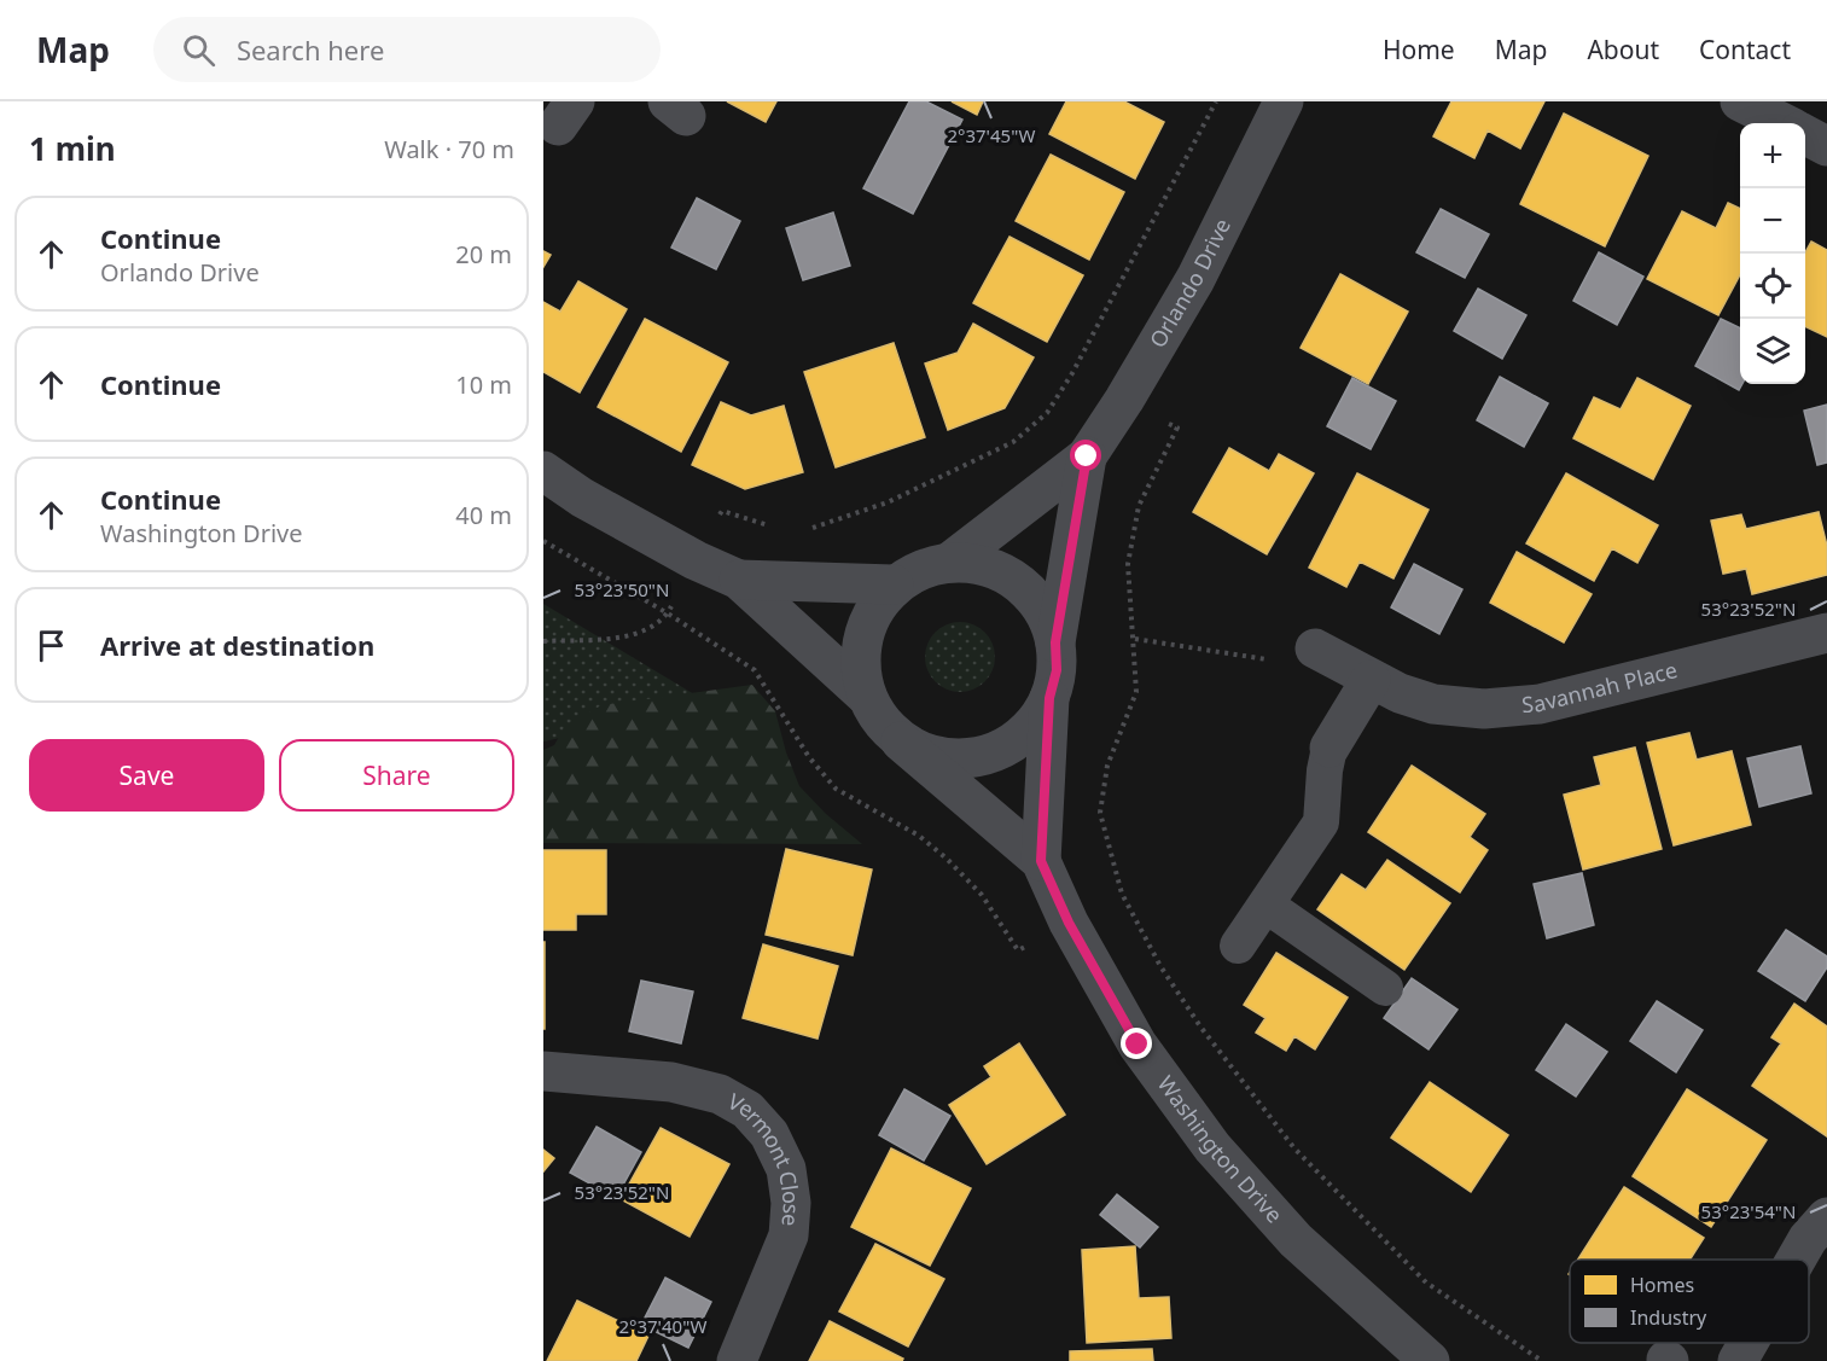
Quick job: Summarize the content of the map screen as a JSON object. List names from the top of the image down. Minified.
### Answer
{"streets":{"street":["Orlando Drive","Savannah Place","Washington Drive","Vermont Close"]},"crossings":[["Orlando Drive","Washington Drive"]],"legend":["Homes","Industry"],"page":{"header":"Map","search":"Search here","nav":["Home","Map","About","Contact"],"heading":["1 min","Walk · 70 m"],"map_buttons":["+","−"],"list":[["Continue","Orlando Drive","20 m"],["Continue","10 m"],["Continue","Washington Drive","40 m"],"Arrive at destination"],"buttons":["Save","Share"]},"coordinates":["2°37'45\"W","53°23'50\"N","53°23'52\"N","53°23'54\"N","2°37'40\"W"]}
